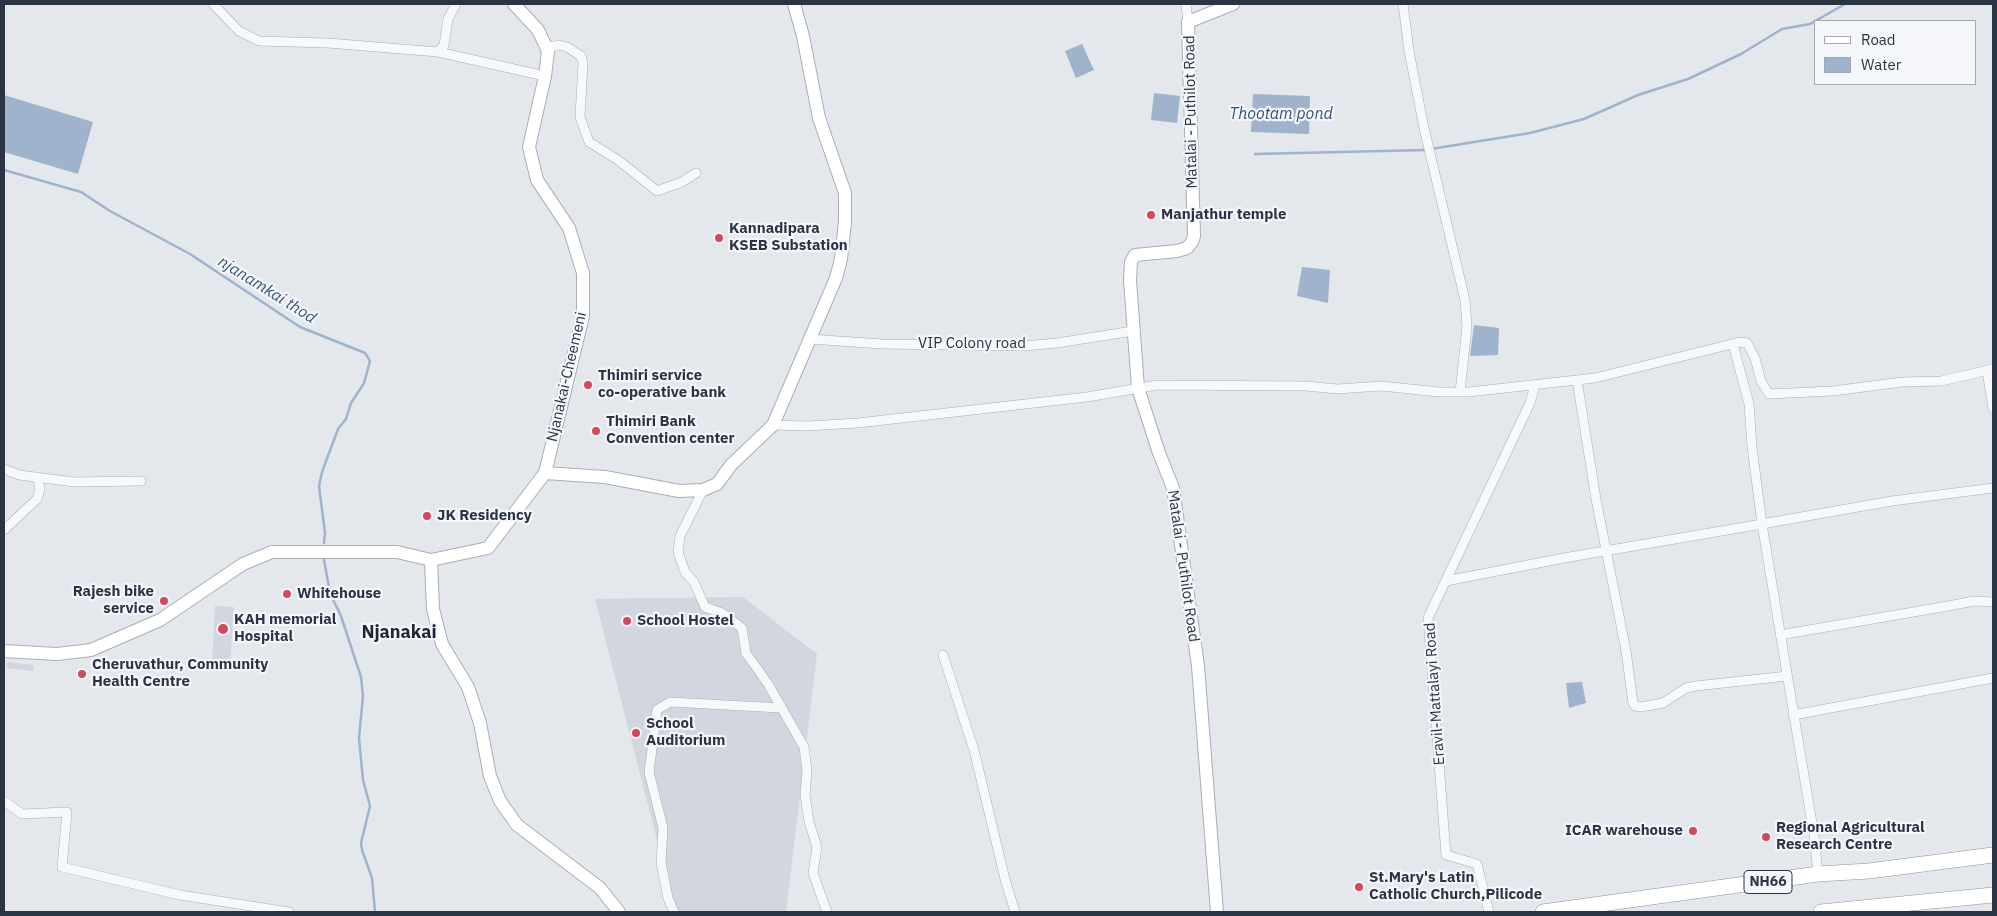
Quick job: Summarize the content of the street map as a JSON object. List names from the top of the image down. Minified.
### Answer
{"streets":{"highway":["NH66"],"street":["Matalai - Puthilot Road","VIP Colony road","Njanakai-Cheemeni","Eravil-Mattalayi Road"]},"crossings":[["Matalai - Puthilot Road","VIP Colony road"]],"districts":["Njanakai"],"water":["Thootam pond","njanamkai thod"],"places":["Manjathur temple","Kannadipara KSEB Substation","Thimiri service co-operative bank","Thimiri Bank Convention center","JK Residency","Whitehouse","Rajesh bike service","School Hostel","KAH memorial Hospital","Cheruvathur, Community Health Centre","School Auditorium","ICAR warehouse","Regional Agricultural Research Centre","St.Mary's Latin Catholic Church,Pilicode"],"legend":["Road","Water"]}
